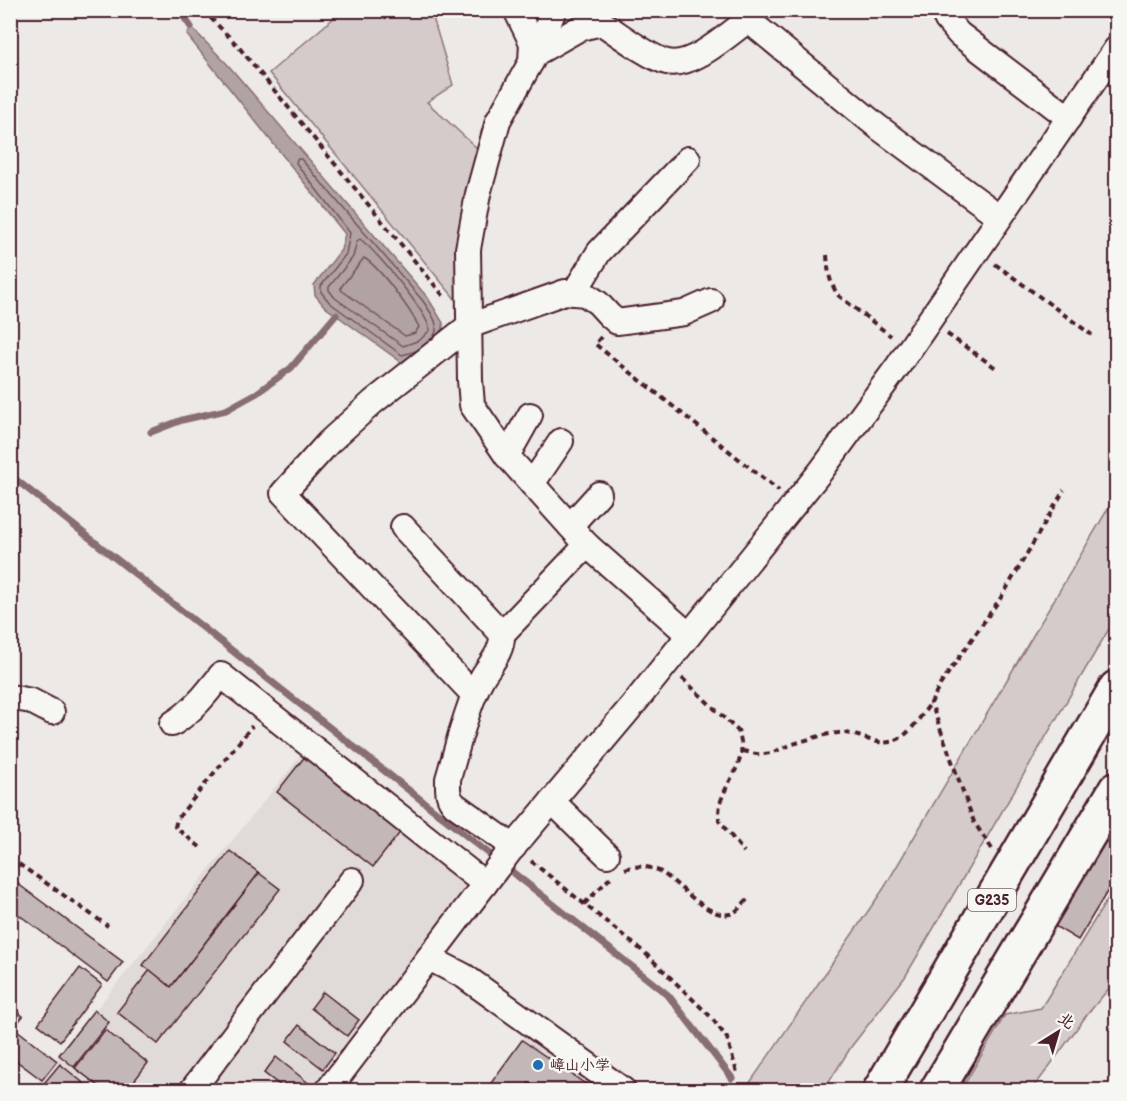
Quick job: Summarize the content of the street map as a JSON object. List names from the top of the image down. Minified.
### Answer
{"streets":{"highway":["G235"]},"places":["嶂山小学"],"north":"top right"}
